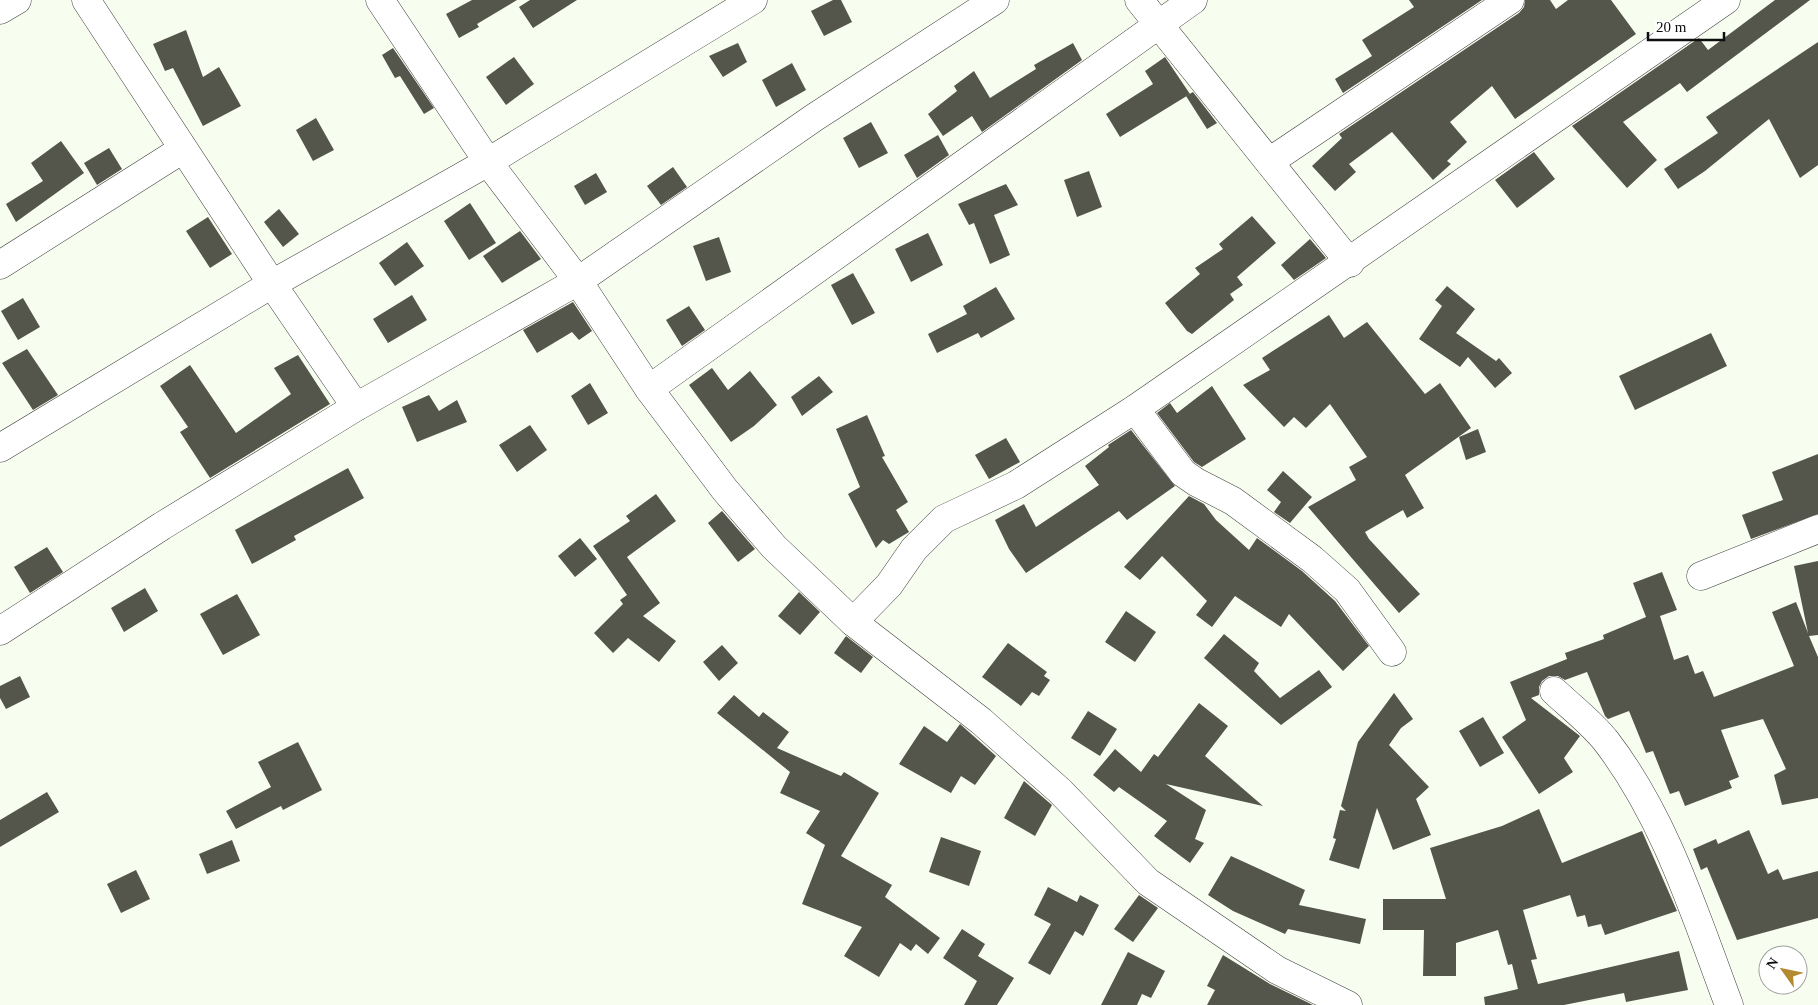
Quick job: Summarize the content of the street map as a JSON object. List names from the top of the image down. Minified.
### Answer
{"scale_bar":"20 m","north":"top left"}
